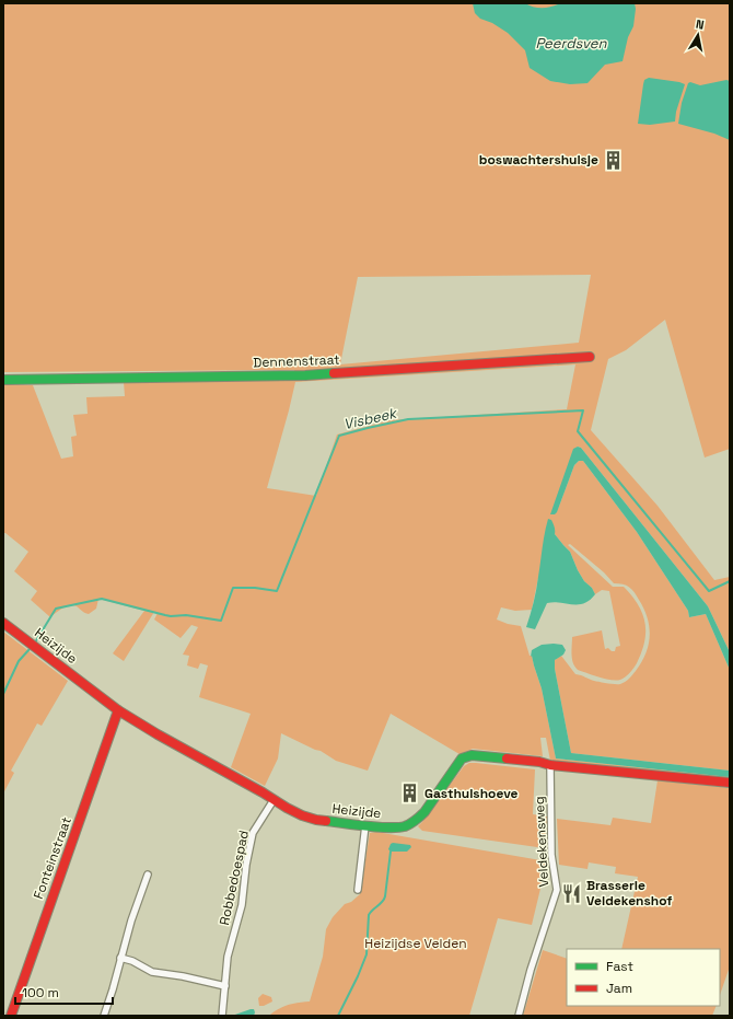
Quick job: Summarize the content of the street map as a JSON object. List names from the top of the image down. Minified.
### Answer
{"streets":{"street":["Dennenstraat","Heizijde","Veldekensweg","Fonteinstraat","Robbedoespad"]},"crossings":[["Heizijde","Veldekensweg"],["Heizijde","Fonteinstraat"],["Heizijde","Robbedoespad"]],"water":["Peerdsven","Visbeek"],"parks":["Heizijdse Velden"],"places":{"building":["boswachtershuisje","Gasthuishoeve"],"restaurant":["Brasserie Veldekenshof"]},"legend":["Fast","Jam"],"scale_bar":"100 m","north":"top"}
